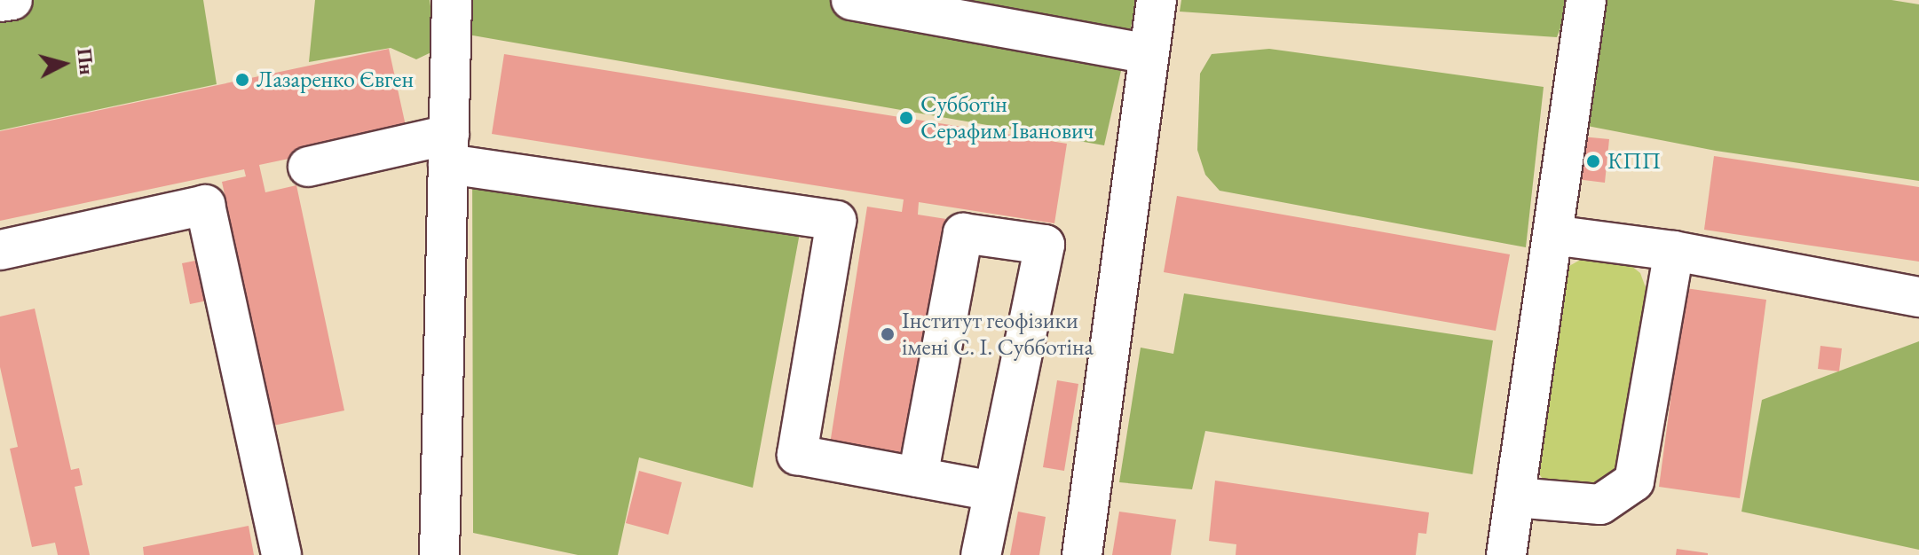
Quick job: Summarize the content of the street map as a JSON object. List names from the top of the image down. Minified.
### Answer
{"places":["Лазаренко Євген","Субботін Серафим Іванович","КПП","Інститут геофізики імені С. І. Субботіна"],"north":"right"}
